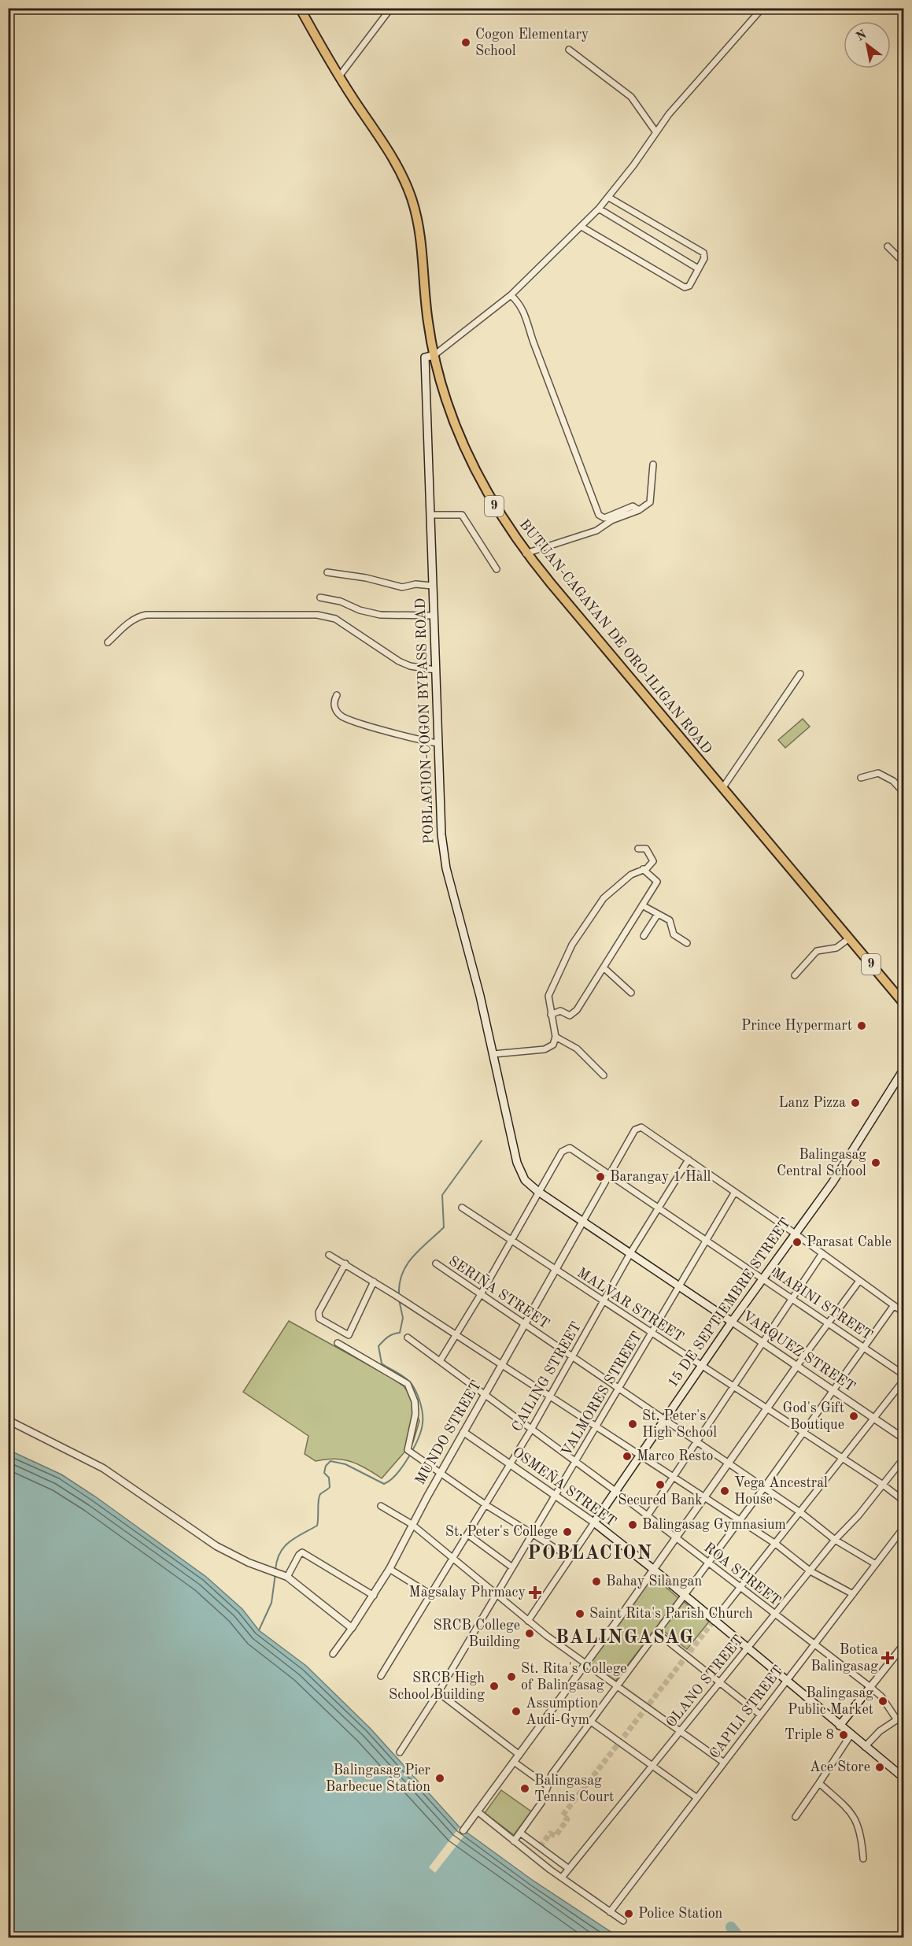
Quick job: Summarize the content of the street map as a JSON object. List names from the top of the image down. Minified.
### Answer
{"streets":{"highway":["9","BUTUAN-CAGAYAN DE ORO-ILIGAN ROAD"],"main road":["POBLACION-COGON BYPASS ROAD","15 DE SEPTIEMBRE STREET","VARQUEZ STREET","OSMEÑA STREET"],"street":["SERIÑA STREET","MABINI STREET","MALVAR STREET","CAILING STREET","VALMORES STREET","MUNDO STREET","ROA STREET","OLANO STREET","CAPILI STREET"]},"crossings":[["BUTUAN-CAGAYAN DE ORO-ILIGAN ROAD","POBLACION-COGON BYPASS ROAD"],["POBLACION-COGON BYPASS ROAD","MABINI STREET"],["POBLACION-COGON BYPASS ROAD","VARQUEZ STREET"],["SERIÑA STREET","15 DE SEPTIEMBRE STREET"],["SERIÑA STREET","CAILING STREET"],["SERIÑA STREET","VALMORES STREET"],["SERIÑA STREET","MUNDO STREET"],["SERIÑA STREET","OLANO STREET"],["SERIÑA STREET","CAPILI STREET"],["15 DE SEPTIEMBRE STREET","MABINI STREET"],["15 DE SEPTIEMBRE STREET","MALVAR STREET"],["15 DE SEPTIEMBRE STREET","VARQUEZ STREET"],["15 DE SEPTIEMBRE STREET","OSMEÑA STREET"],["15 DE SEPTIEMBRE STREET","ROA STREET"],["MABINI STREET","VARQUEZ STREET"],["MABINI STREET","CAILING STREET"],["MABINI STREET","VALMORES STREET"],["MALVAR STREET","CAILING STREET"],["MALVAR STREET","VALMORES STREET"],["MALVAR STREET","MUNDO STREET"],["MALVAR STREET","OLANO STREET"],["VARQUEZ STREET","CAILING STREET"],["VARQUEZ STREET","VALMORES STREET"],["VARQUEZ STREET","MUNDO STREET"],["CAILING STREET","OSMEÑA STREET"],["CAILING STREET","ROA STREET"],["VALMORES STREET","OSMEÑA STREET"],["VALMORES STREET","ROA STREET"],["MUNDO STREET","OSMEÑA STREET"],["MUNDO STREET","ROA STREET"],["OSMEÑA STREET","OLANO STREET"],["OSMEÑA STREET","CAPILI STREET"],["ROA STREET","OLANO STREET"],["ROA STREET","CAPILI STREET"]],"districts":["POBLACION","BALINGASAG"],"places":{"other":["Cogon Elementary School","Prince Hypermart","Lanz Pizza","Balingasag Central School","Barangay 1 Hall","Parasat Cable","God's Gift Boutique","St. Peter's High School","Marco Resto","Secured Bank","Vega Ancestral House","Balingasag Gymnasium","St. Peter's College","Bahay Silangan","Saint Rita's Parish Church","SRCB College Building","St. Rita's College of Balingasag","SRCB High School Building","Balingasag Public Market","Assumption Audi-Gym","Triple 8","Ace Store","Balingasag Pier Barbecue Station","Balingasag Tennis Court","Police Station"],"health":["Magsalay Phrmacy","Botica Balingasag"]},"north":"top left"}
